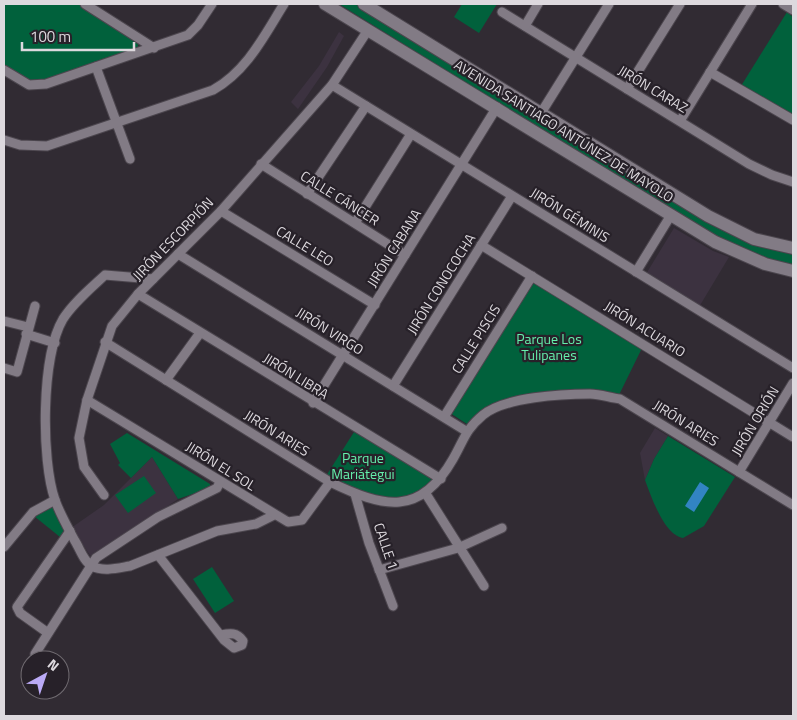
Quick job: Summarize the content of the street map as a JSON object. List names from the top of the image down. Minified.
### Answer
{"streets":{"main road":["AVENIDA SANTIAGO ANTÚNEZ DE MAYOLO"],"street":["JIRÓN CARAZ","CALLE CÁNCER","JIRÓN GÉMINIS","JIRÓN ESCORPIÓN","CALLE LEO","JIRÓN CABANA","JIRÓN CONOCOCHA","JIRÓN ACUARIO","JIRÓN VIRGO","CALLE PISCIS","JIRÓN LIBRA","JIRÓN ORIÓN","JIRÓN ARIES","JIRÓN EL SOL","CALLE 1"]},"crossings":[["AVENIDA SANTIAGO ANTÚNEZ DE MAYOLO","JIRÓN ESCORPIÓN"],["AVENIDA SANTIAGO ANTÚNEZ DE MAYOLO","JIRÓN CABANA"],["CALLE CÁNCER","JIRÓN ESCORPIÓN"],["CALLE CÁNCER","JIRÓN CABANA"],["JIRÓN GÉMINIS","JIRÓN ESCORPIÓN"],["JIRÓN GÉMINIS","JIRÓN CABANA"],["JIRÓN GÉMINIS","JIRÓN CONOCOCHA"],["JIRÓN ESCORPIÓN","CALLE LEO"],["JIRÓN ESCORPIÓN","JIRÓN VIRGO"],["JIRÓN ESCORPIÓN","JIRÓN LIBRA"],["JIRÓN ESCORPIÓN","JIRÓN ARIES"],["JIRÓN ESCORPIÓN","JIRÓN EL SOL"],["CALLE LEO","JIRÓN CABANA"],["JIRÓN CABANA","JIRÓN VIRGO"],["JIRÓN CABANA","JIRÓN LIBRA"],["JIRÓN CONOCOCHA","JIRÓN ACUARIO"],["JIRÓN CONOCOCHA","JIRÓN VIRGO"],["JIRÓN ACUARIO","CALLE PISCIS"],["JIRÓN ACUARIO","JIRÓN ORIÓN"],["JIRÓN VIRGO","CALLE PISCIS"],["JIRÓN VIRGO","JIRÓN ARIES"],["JIRÓN LIBRA","JIRÓN ARIES"],["JIRÓN ORIÓN","JIRÓN ARIES"],["JIRÓN ARIES","JIRÓN EL SOL"],["JIRÓN ARIES","CALLE 1"]],"parks":["Parque Los Tulipanes","Parque Mariátegui"],"scale_bar":"100 m","north":"top right"}
